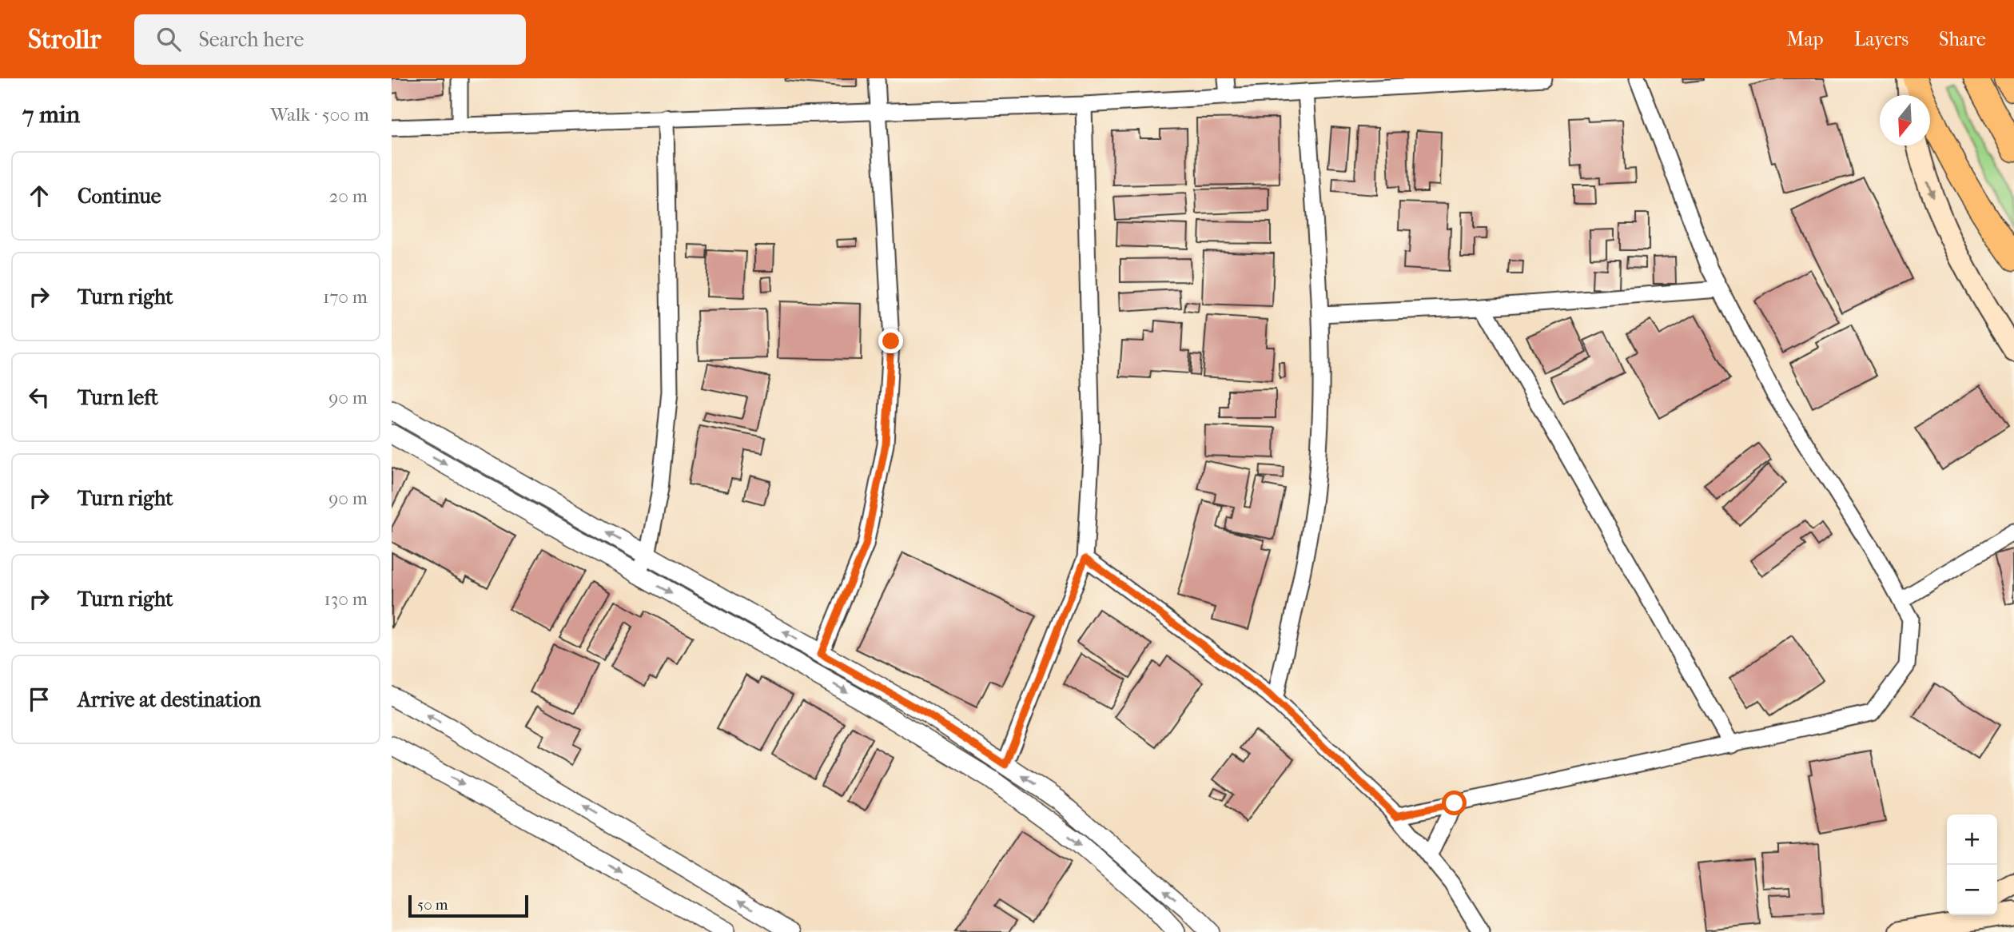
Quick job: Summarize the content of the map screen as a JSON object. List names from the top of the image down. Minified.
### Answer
{"scale_bar":"50 m","north":"bottom","page":{"header":"Strollr","search":"Search here","nav":["Map","Layers","Share"],"heading":["7 min","Walk · 500 m"],"list":[["Continue","20 m"],["Turn right","170 m"],["Turn left","90 m"],["Turn right","90 m"],["Turn right","130 m"],"Arrive at destination"],"map_buttons":["+","−"],"scale":"50 m"}}
